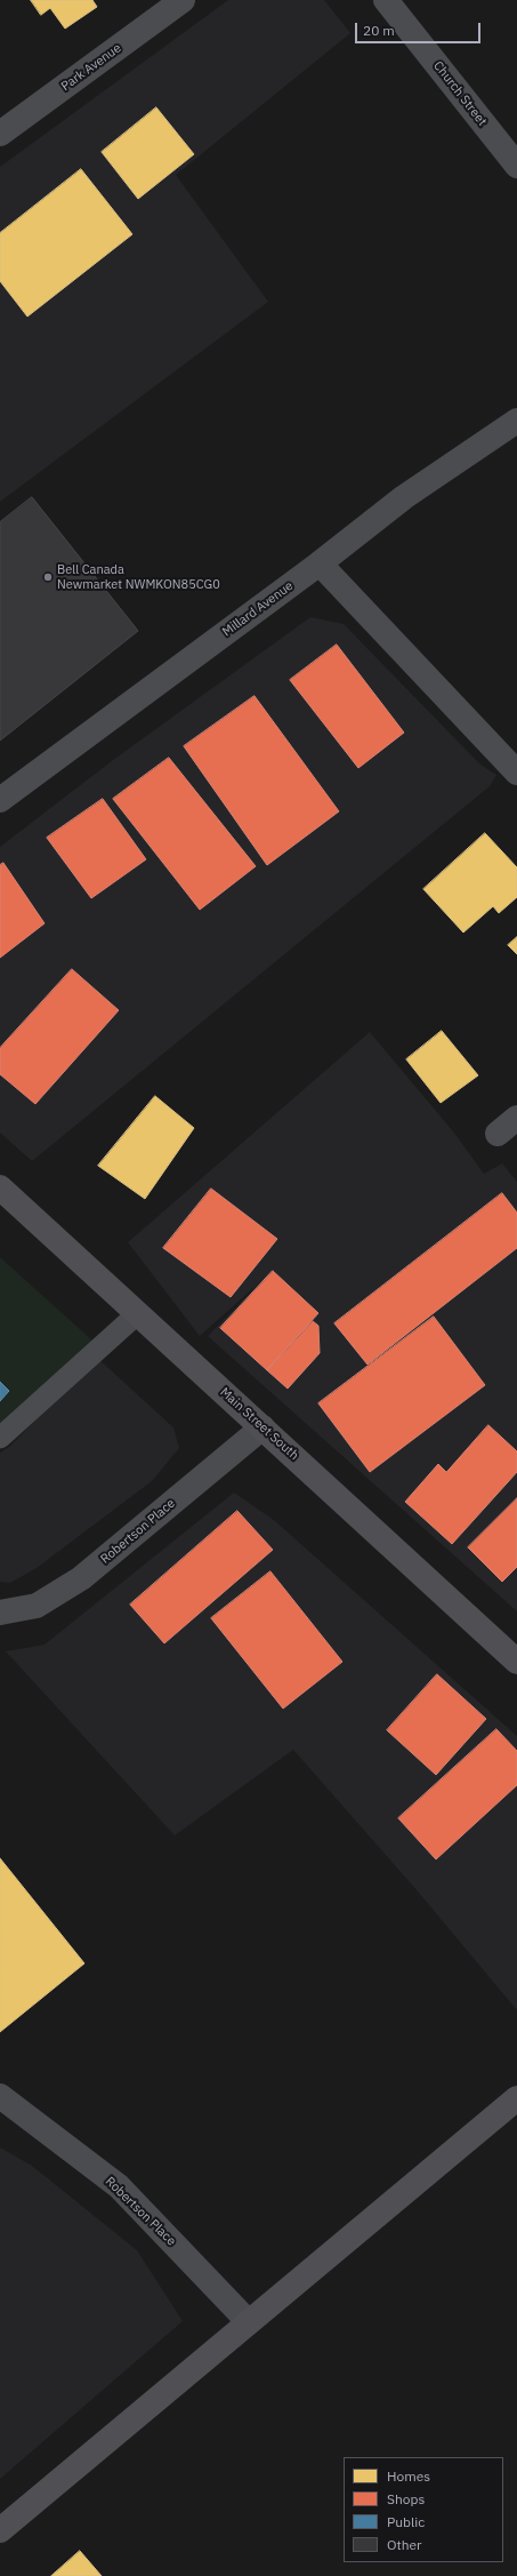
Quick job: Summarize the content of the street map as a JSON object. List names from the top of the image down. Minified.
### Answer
{"streets":{"main road":["Main Street South"],"street":["Park Avenue","Church Street","Millard Avenue","Robertson Place"]},"crossings":[["Main Street South","Robertson Place"]],"places":["Bell Canada Newmarket NWMKON85CG0"],"legend":["Homes","Shops","Public","Other"],"scale_bar":"20 m"}
